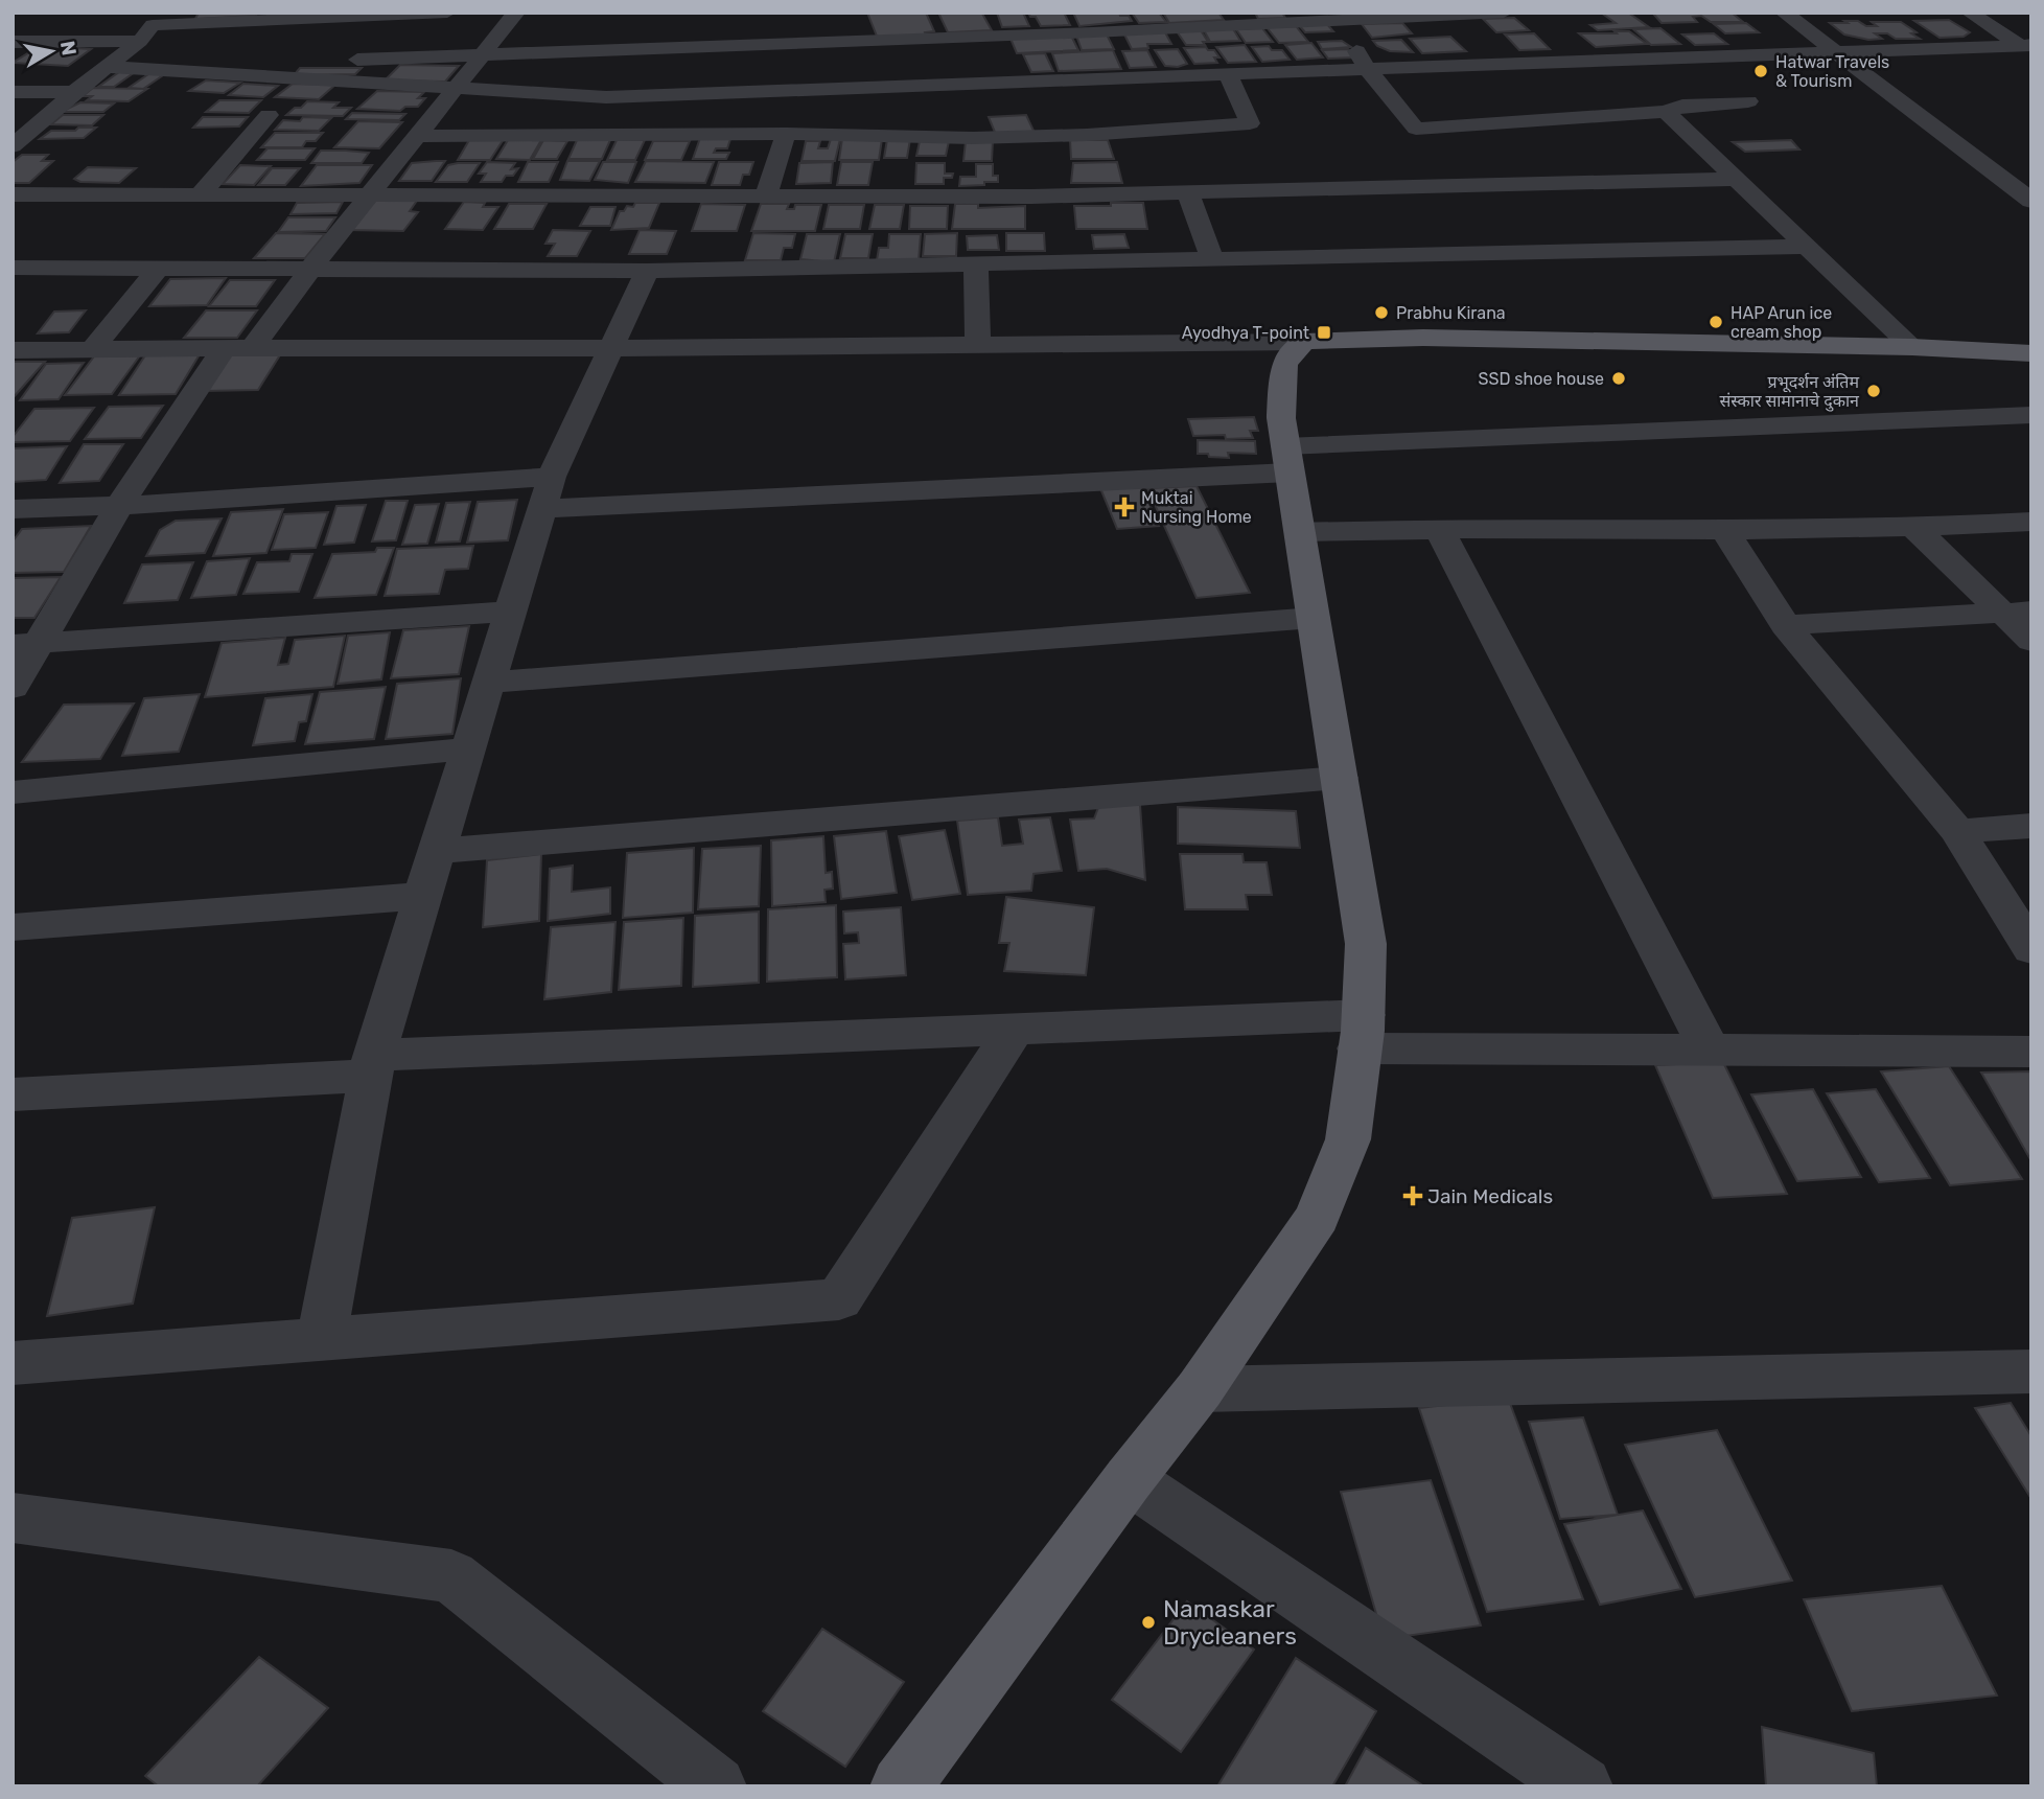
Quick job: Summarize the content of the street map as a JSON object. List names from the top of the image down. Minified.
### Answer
{"places":{"other":["Hatwar Travels & Tourism","Prabhu Kirana","HAP Arun ice cream shop","SSD shoe house","प्रभूदर्शन अंतिम संस्कार सामानाचे दुकान","Namaskar Drycleaners"],"transit":["Ayodhya T-point"],"health":["Muktai Nursing Home","Jain Medicals"]},"north":"right"}
